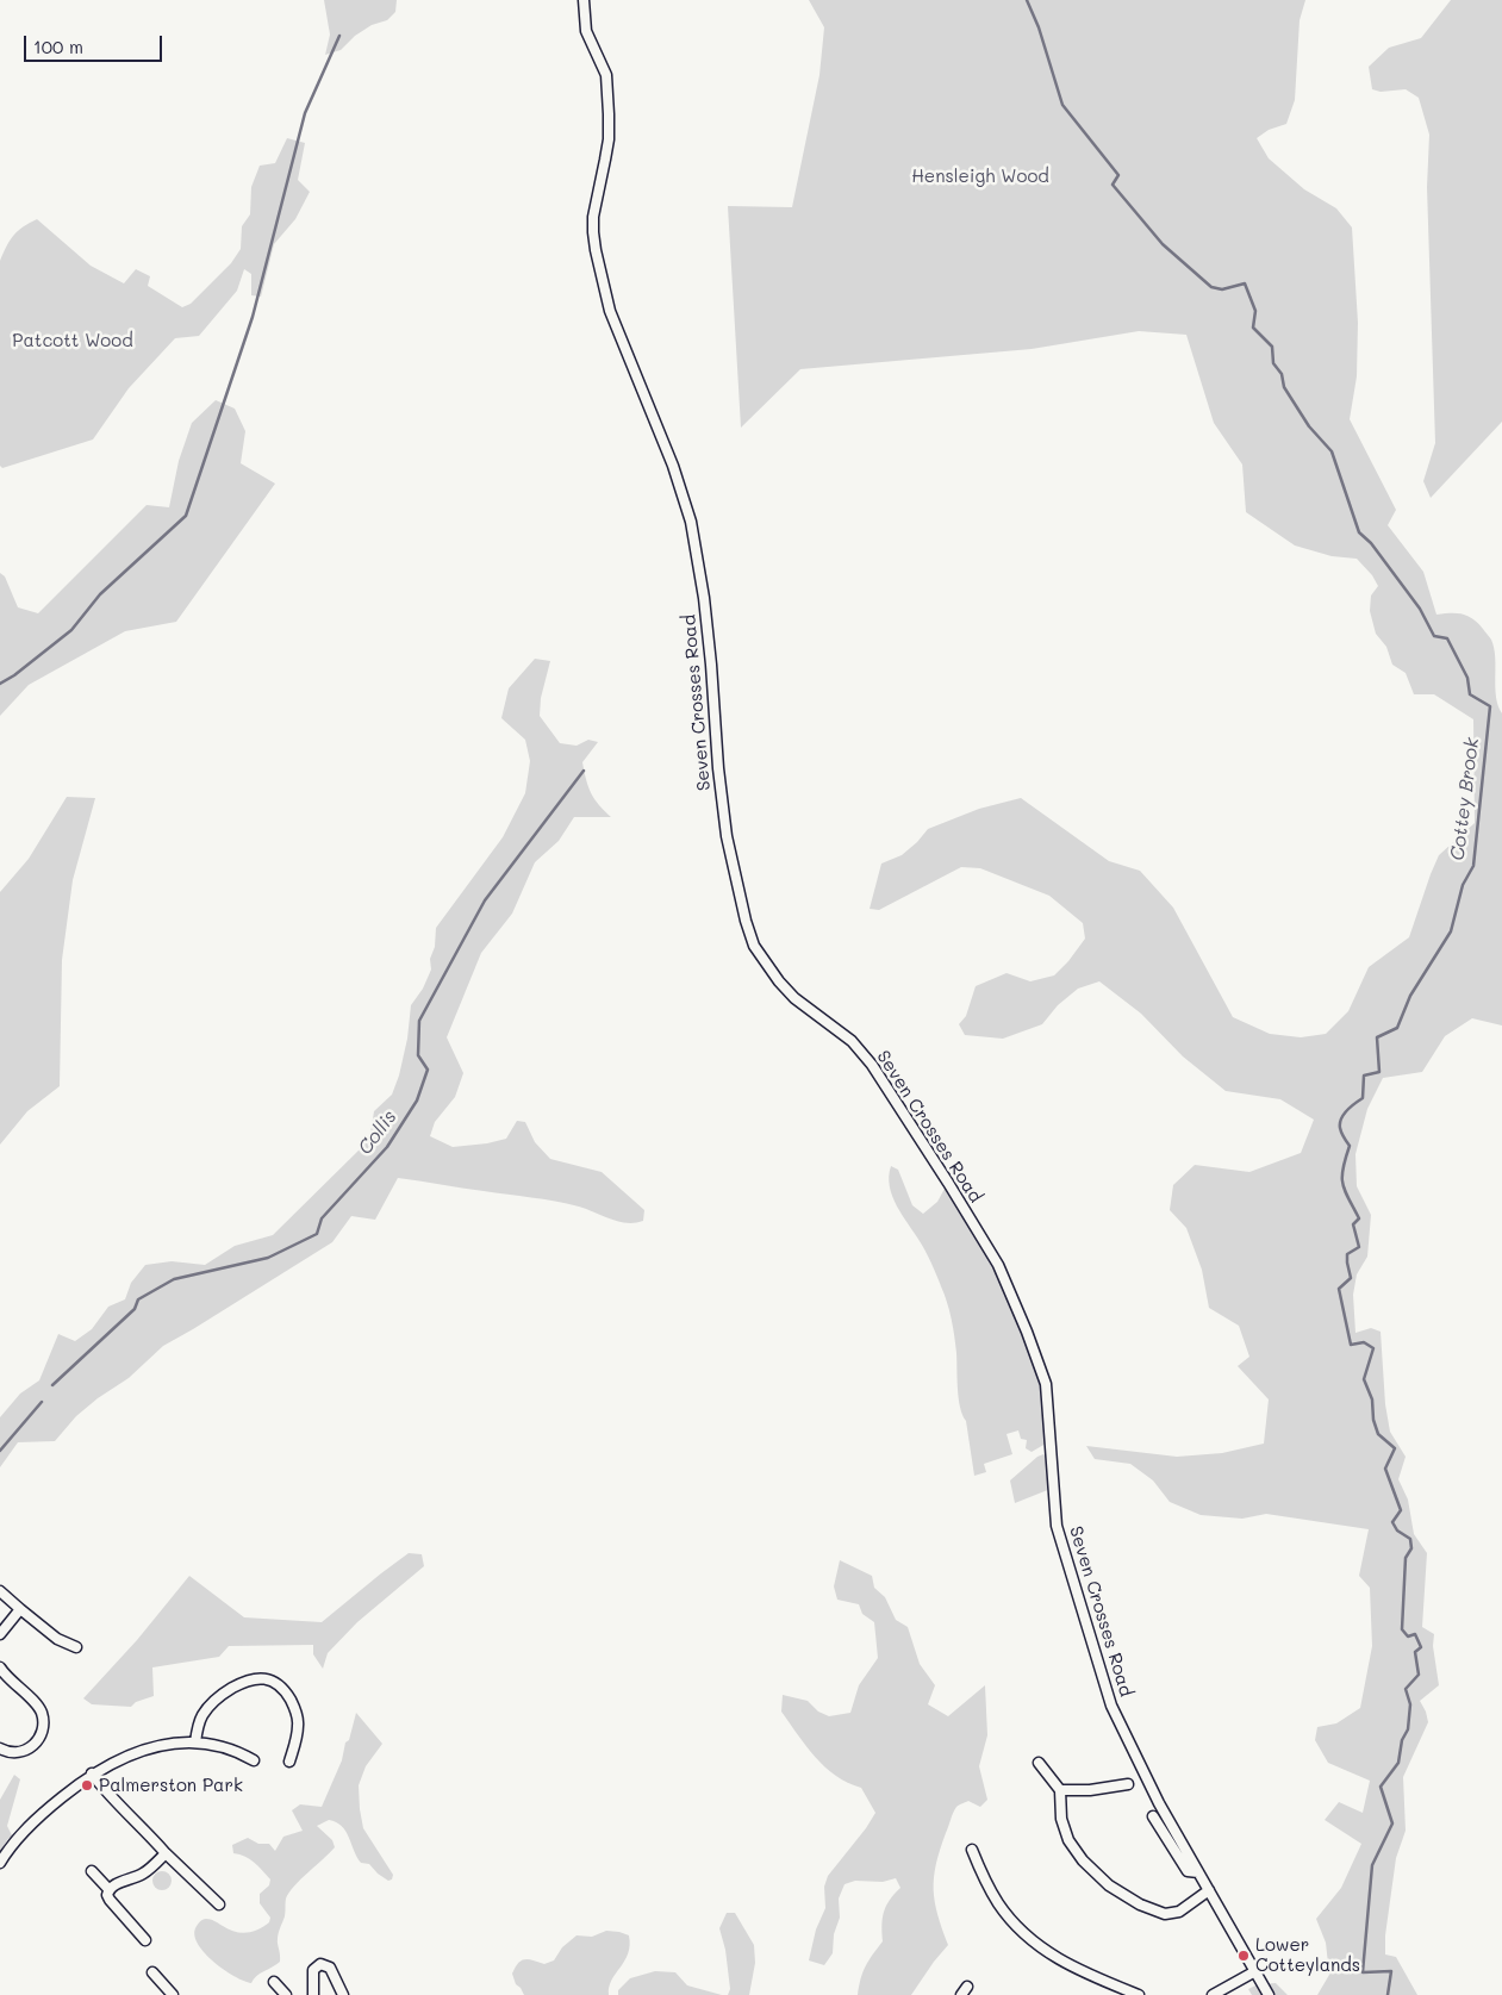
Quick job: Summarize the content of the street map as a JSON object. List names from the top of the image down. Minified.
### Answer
{"streets":{"street":["Seven Crosses Road"]},"water":["Cottey Brook","Collis"],"parks":["Hensleigh Wood","Patcott Wood"],"places":["Palmerston Park","Lower Cotteylands"],"scale_bar":"100 m"}
